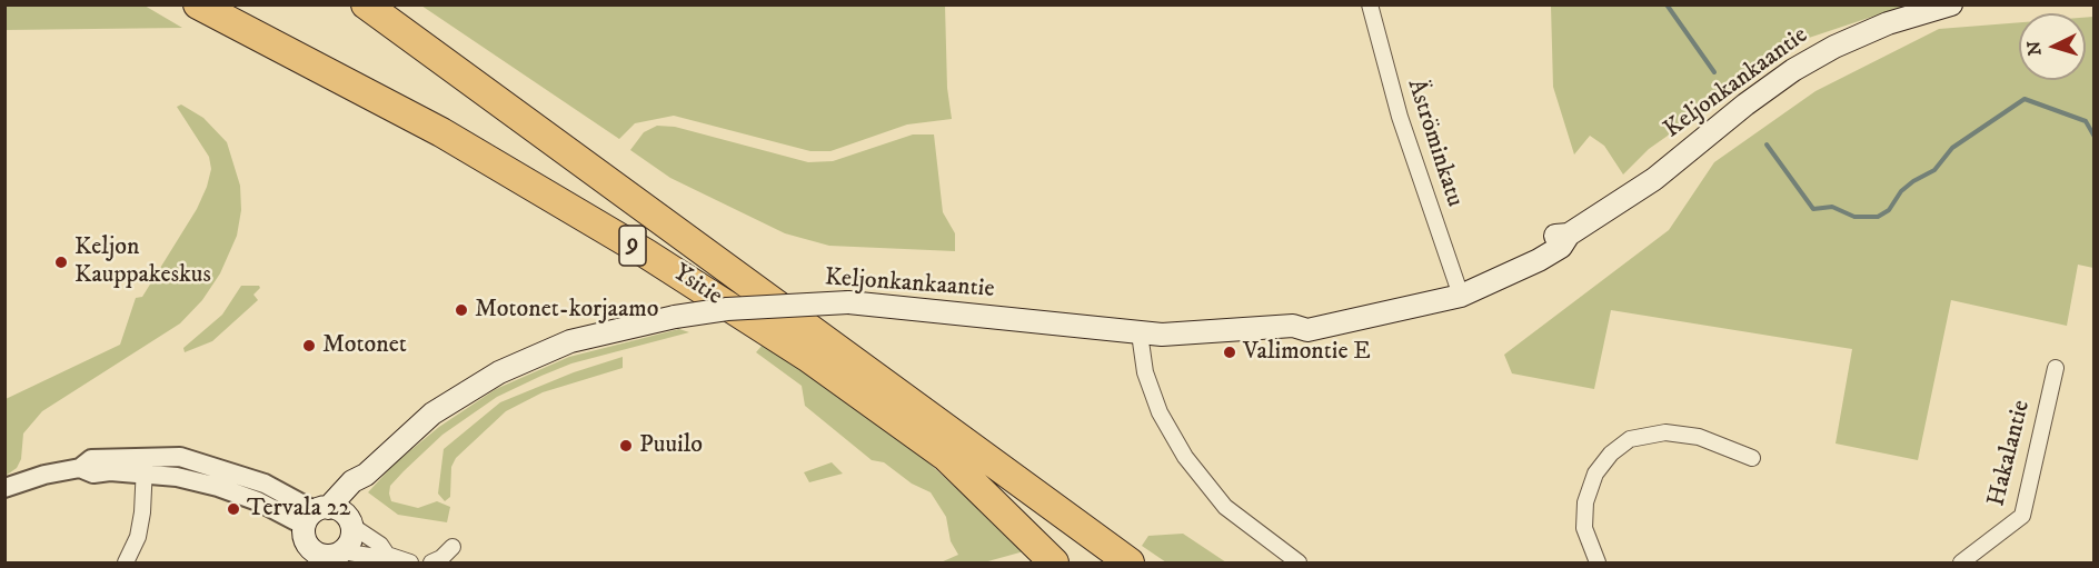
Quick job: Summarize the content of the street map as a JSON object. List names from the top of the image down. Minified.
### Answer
{"streets":{"highway":["9","Ysitie"],"main road":["Keljonkankaantie"],"street":["Äströminkatu","Hakalantie"]},"crossings":[["Keljonkankaantie","Äströminkatu"]],"places":["Keljon Kauppakeskus","Motonet-korjaamo","Motonet","Valimontie E","Puuilo","Tervala 22"],"north":"left"}
